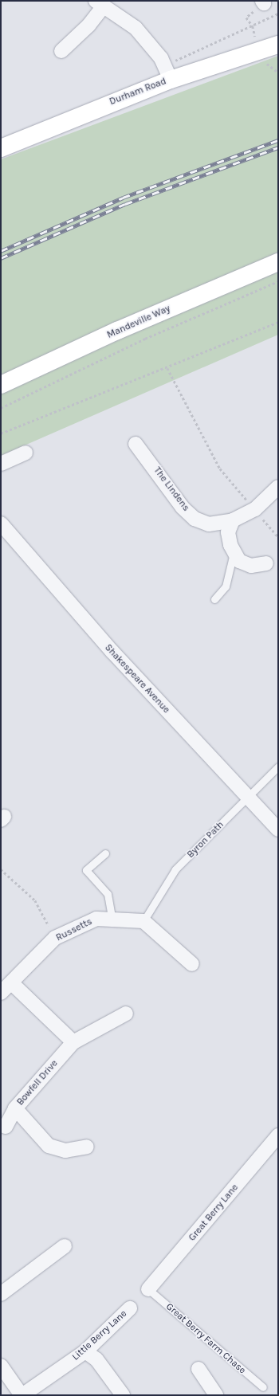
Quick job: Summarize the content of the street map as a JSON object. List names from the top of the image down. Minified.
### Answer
{"streets":{"main road":["Durham Road","Mandeville Way"],"street":["The Lindens","Shakespeare Avenue","Russetts","Bowfell Drive","Great Berry Lane","Little Berry Lane"],"lane":["Byron Path","Great Berry Farm Chase"]},"crossings":[["Shakespeare Avenue","Byron Path"],["Byron Path","Russetts"],["Great Berry Lane","Great Berry Farm Chase"]]}
